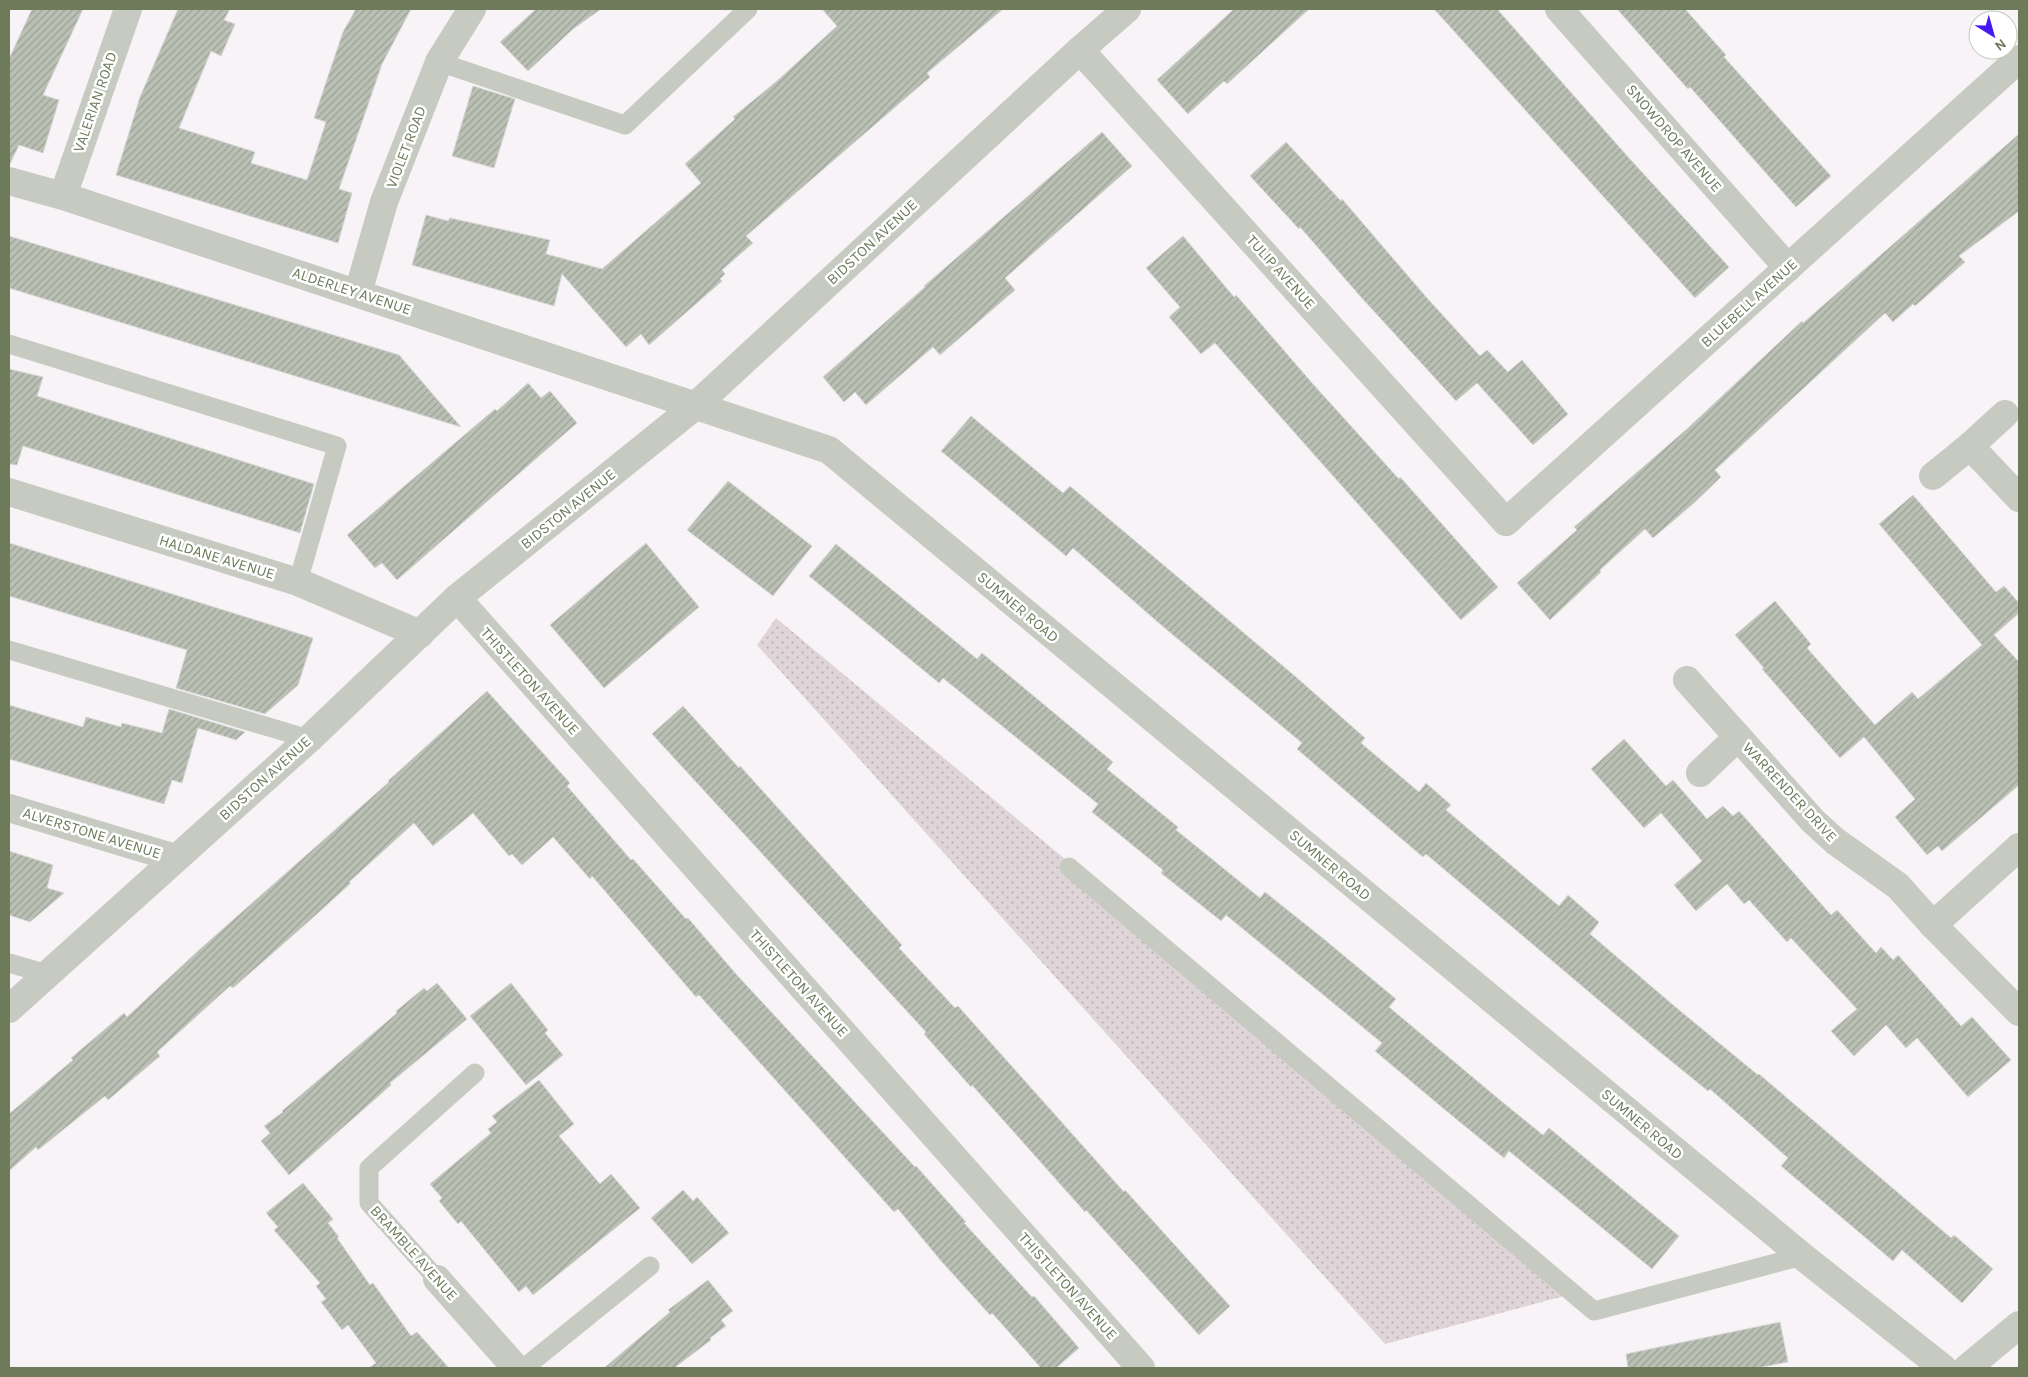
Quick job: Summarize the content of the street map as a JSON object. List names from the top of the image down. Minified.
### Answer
{"streets":{"street":["VALERIAN ROAD","SNOWDROP AVENUE","VIOLET ROAD","BIDSTON AVENUE","TULIP AVENUE","ALDERLEY AVENUE","BLUEBELL AVENUE","HALDANE AVENUE","SUMNER ROAD","THISTLETON AVENUE","WARRENDER DRIVE","ALVERSTONE AVENUE","BRAMBLE AVENUE"]},"crossings":[["VALERIAN ROAD","ALDERLEY AVENUE"],["SNOWDROP AVENUE","BLUEBELL AVENUE"],["VIOLET ROAD","ALDERLEY AVENUE"],["BIDSTON AVENUE","TULIP AVENUE"],["BIDSTON AVENUE","ALDERLEY AVENUE"],["BIDSTON AVENUE","HALDANE AVENUE"],["BIDSTON AVENUE","SUMNER ROAD"],["BIDSTON AVENUE","THISTLETON AVENUE"],["BIDSTON AVENUE","ALVERSTONE AVENUE"],["TULIP AVENUE","BLUEBELL AVENUE"],["ALDERLEY AVENUE","SUMNER ROAD"]],"north":"bottom right"}
